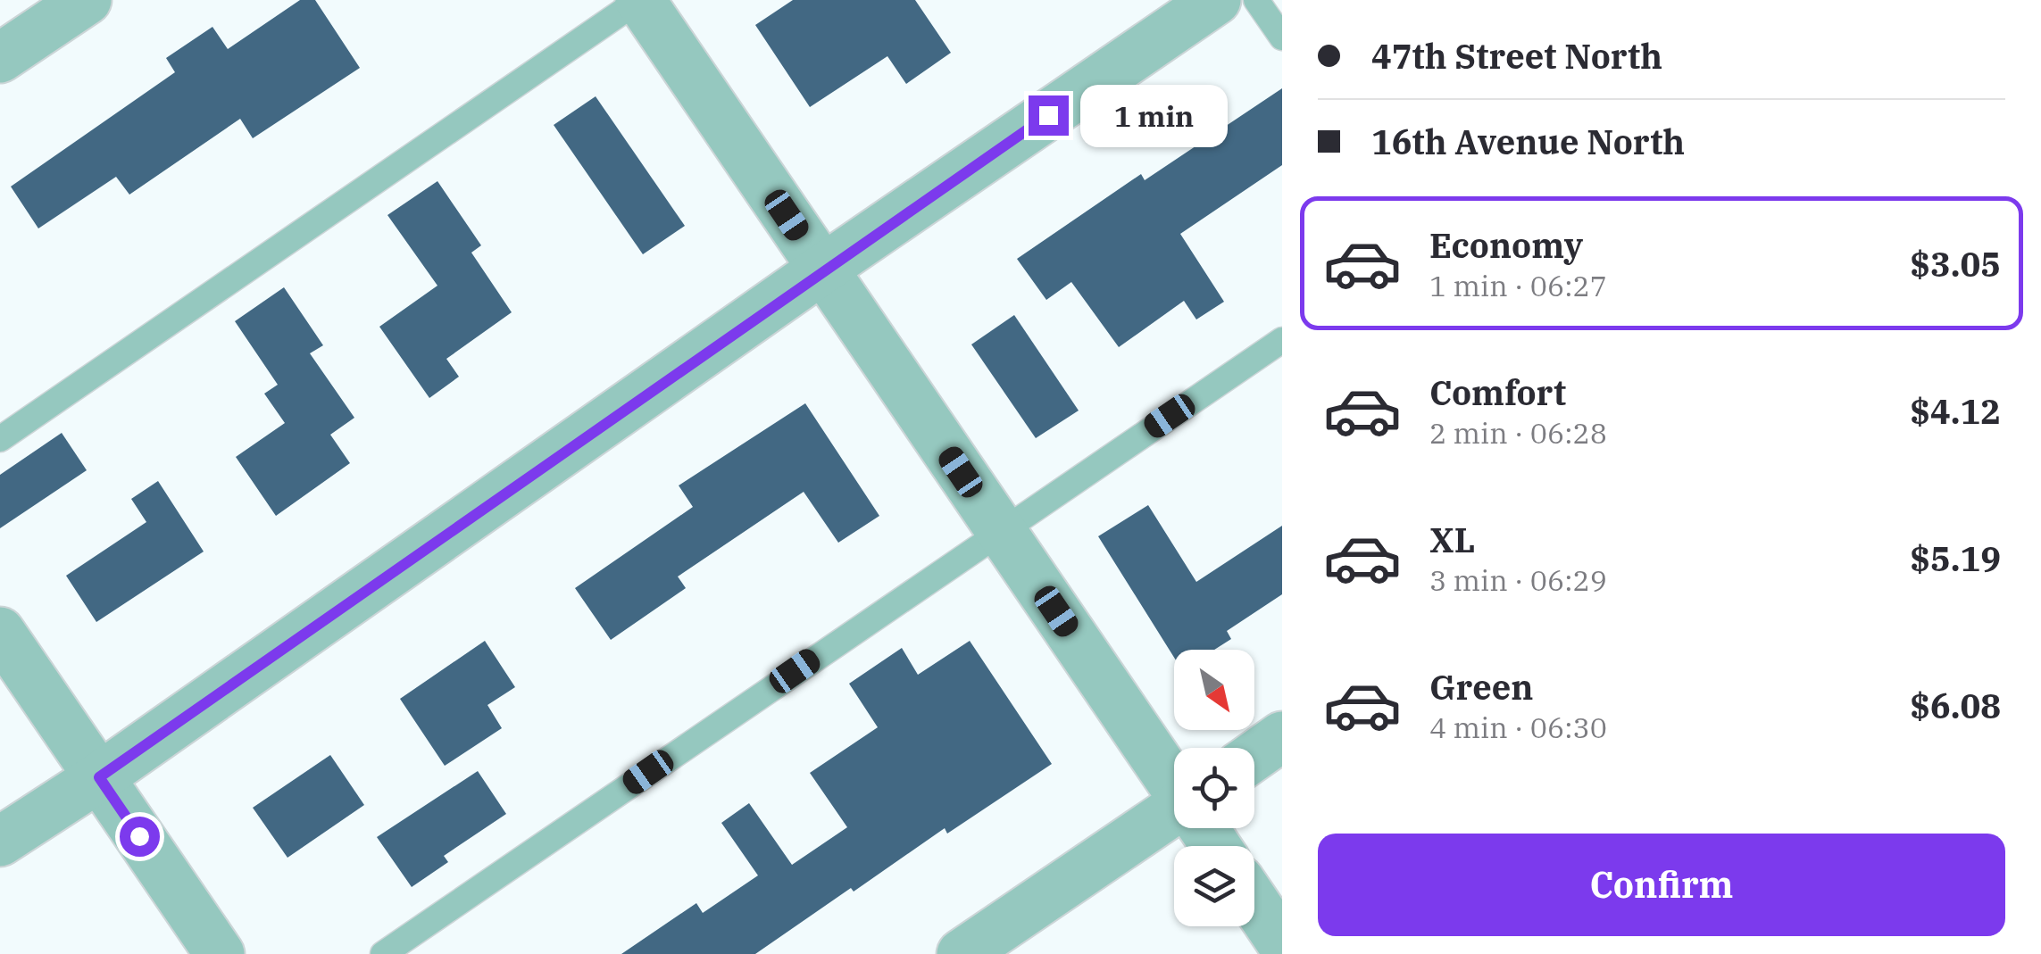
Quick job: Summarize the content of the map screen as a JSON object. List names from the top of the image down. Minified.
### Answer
{"north":"bottom right","page":{"banner":["47th Street North","16th Avenue North"],"bubble":"1 min","list":[{"name":"Economy","note":"1 min · 06:27","value":"$3.05"},{"name":"Comfort","note":"2 min · 06:28","value":"$4.12"},{"name":"XL","note":"3 min · 06:29","value":"$5.19"},{"name":"Green","note":"4 min · 06:30","value":"$6.08"}],"buttons":"Confirm"}}
